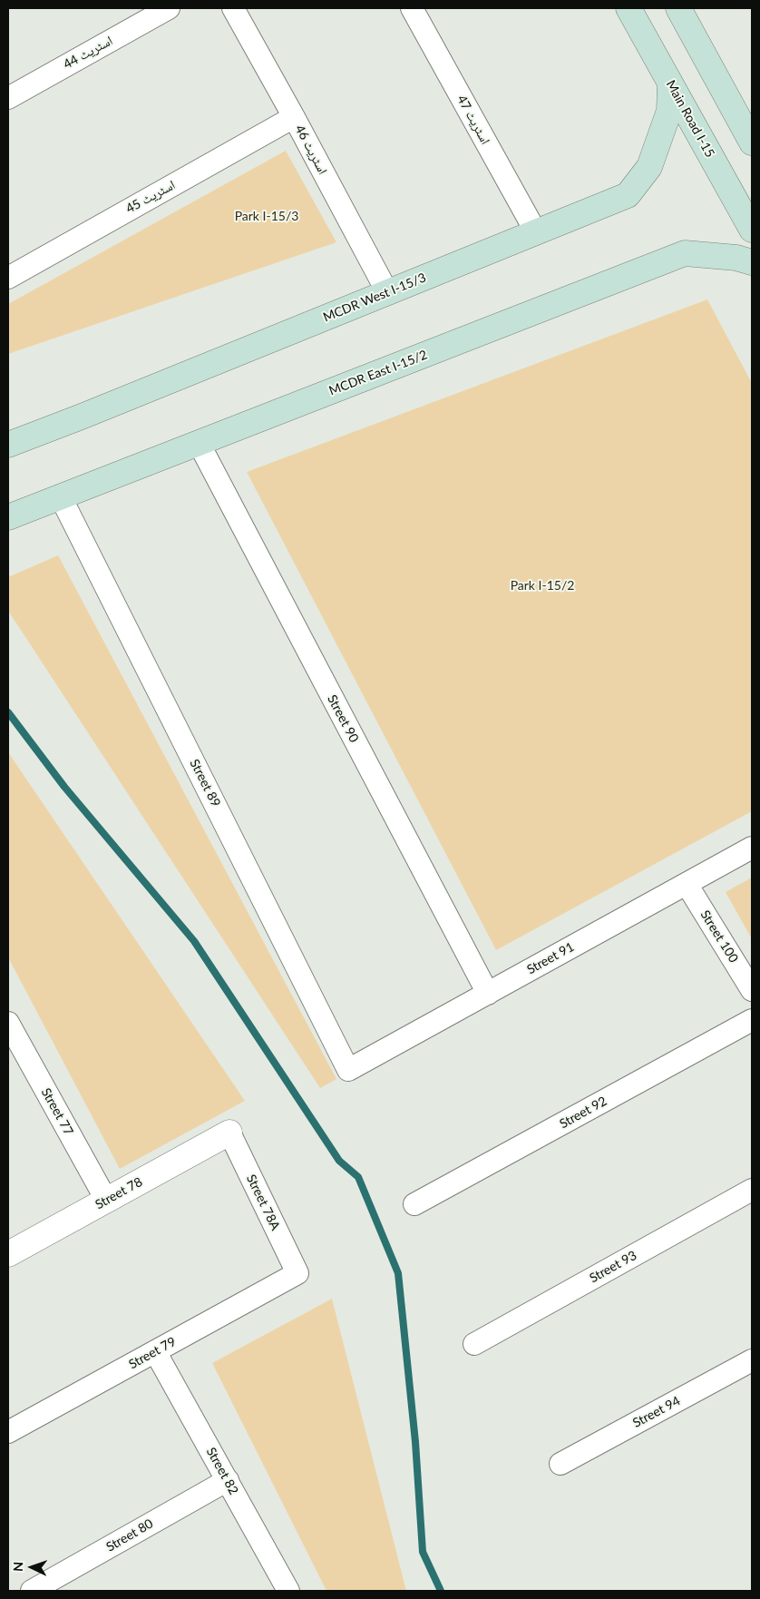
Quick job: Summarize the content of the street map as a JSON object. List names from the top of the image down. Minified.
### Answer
{"streets":{"main road":["Main Road I-15","MCDR West I-15/3","MCDR East I-15/2"],"street":["اسٹریٹ 44","اسٹریٹ 47","اسٹریٹ 46","اسٹریٹ 45","Street 90","Street 89","Street 100","Street 91","Street 77","Street 92","Street 78","Street 78A","Street 93","Street 79","Street 94","Street 82","Street 80"]},"crossings":[["Main Road I-15","MCDR West I-15/3"],["اسٹریٹ 47","MCDR West I-15/3"],["اسٹریٹ 46","اسٹریٹ 45"],["اسٹریٹ 46","MCDR West I-15/3"],["MCDR East I-15/2","Street 90"],["MCDR East I-15/2","Street 89"],["Street 90","Street 91"],["Street 89","Street 91"],["Street 100","Street 91"],["Street 77","Street 78"],["Street 78","Street 78A"],["Street 78A","Street 79"],["Street 79","Street 82"],["Street 82","Street 80"]],"parks":["Park I-15/3","Park I-15/2"],"north":"left"}
